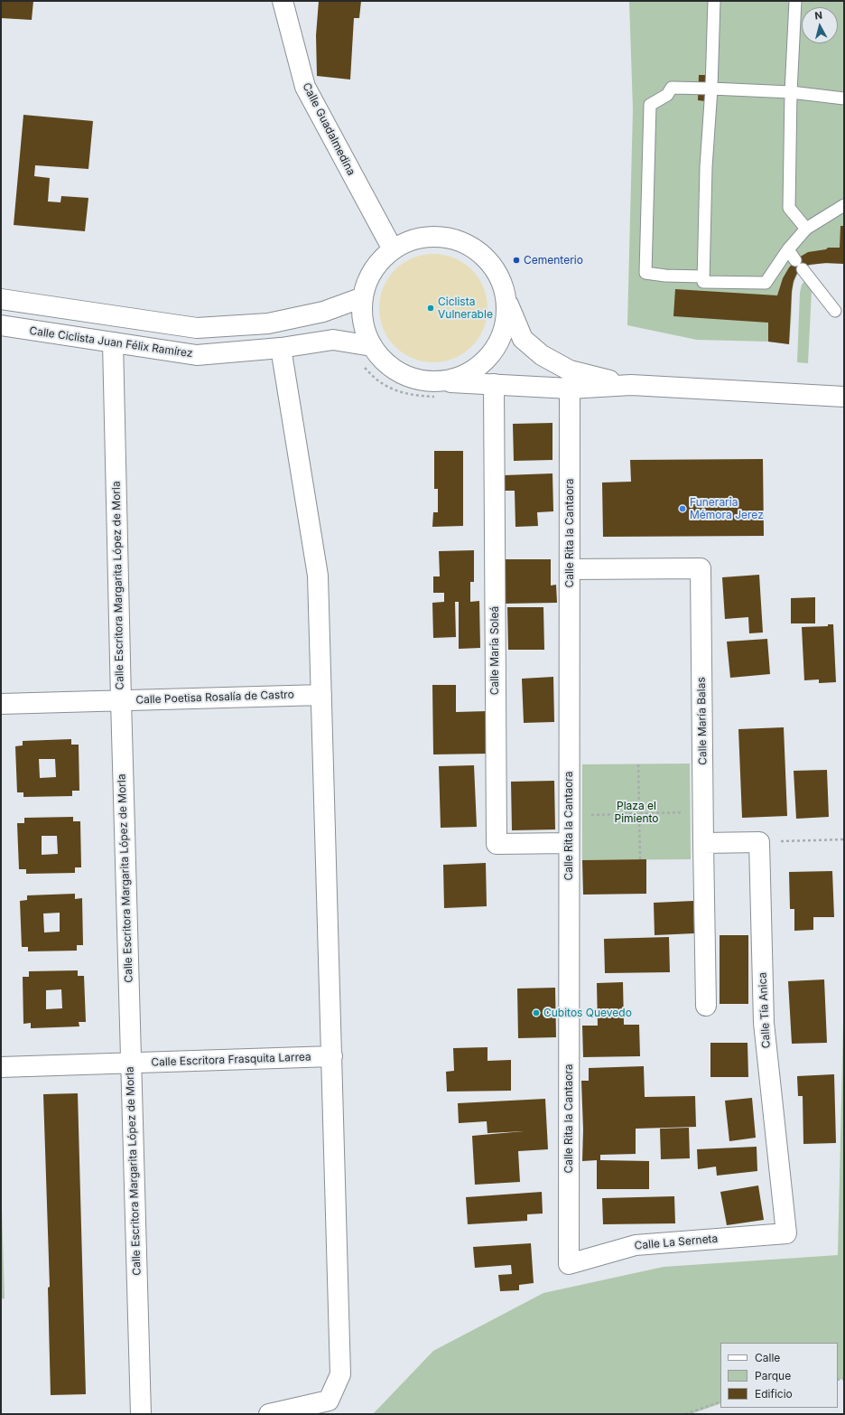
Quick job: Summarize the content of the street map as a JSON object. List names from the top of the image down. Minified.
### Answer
{"streets":{"street":["Calle Guadalmedina","Calle Ciclista Juan Félix Ramírez","Calle Rita la Cantaora","Calle Escritora Margarita López de Morla","Calle María Soleá","Calle Poetisa Rosalía de Castro","Calle María Balas","Calle Tía Anica","Calle Escritora Frasquita Larrea","Calle La Serneta"]},"crossings":[["Calle Ciclista Juan Félix Ramírez","Calle Escritora Margarita López de Morla"],["Calle Rita la Cantaora","Calle María Soleá"],["Calle Rita la Cantaora","Calle María Balas"],["Calle Rita la Cantaora","Calle La Serneta"],["Calle Escritora Margarita López de Morla","Calle Poetisa Rosalía de Castro"],["Calle Escritora Margarita López de Morla","Calle Escritora Frasquita Larrea"],["Calle Tía Anica","Calle La Serneta"]],"parks":["Plaza el Pimiento"],"places":["Cementerio","Ciclista Vulnerable","Funeraria Mémora Jerez","Cubitos Quevedo"],"legend":["Calle","Parque","Edificio"],"north":"top"}
